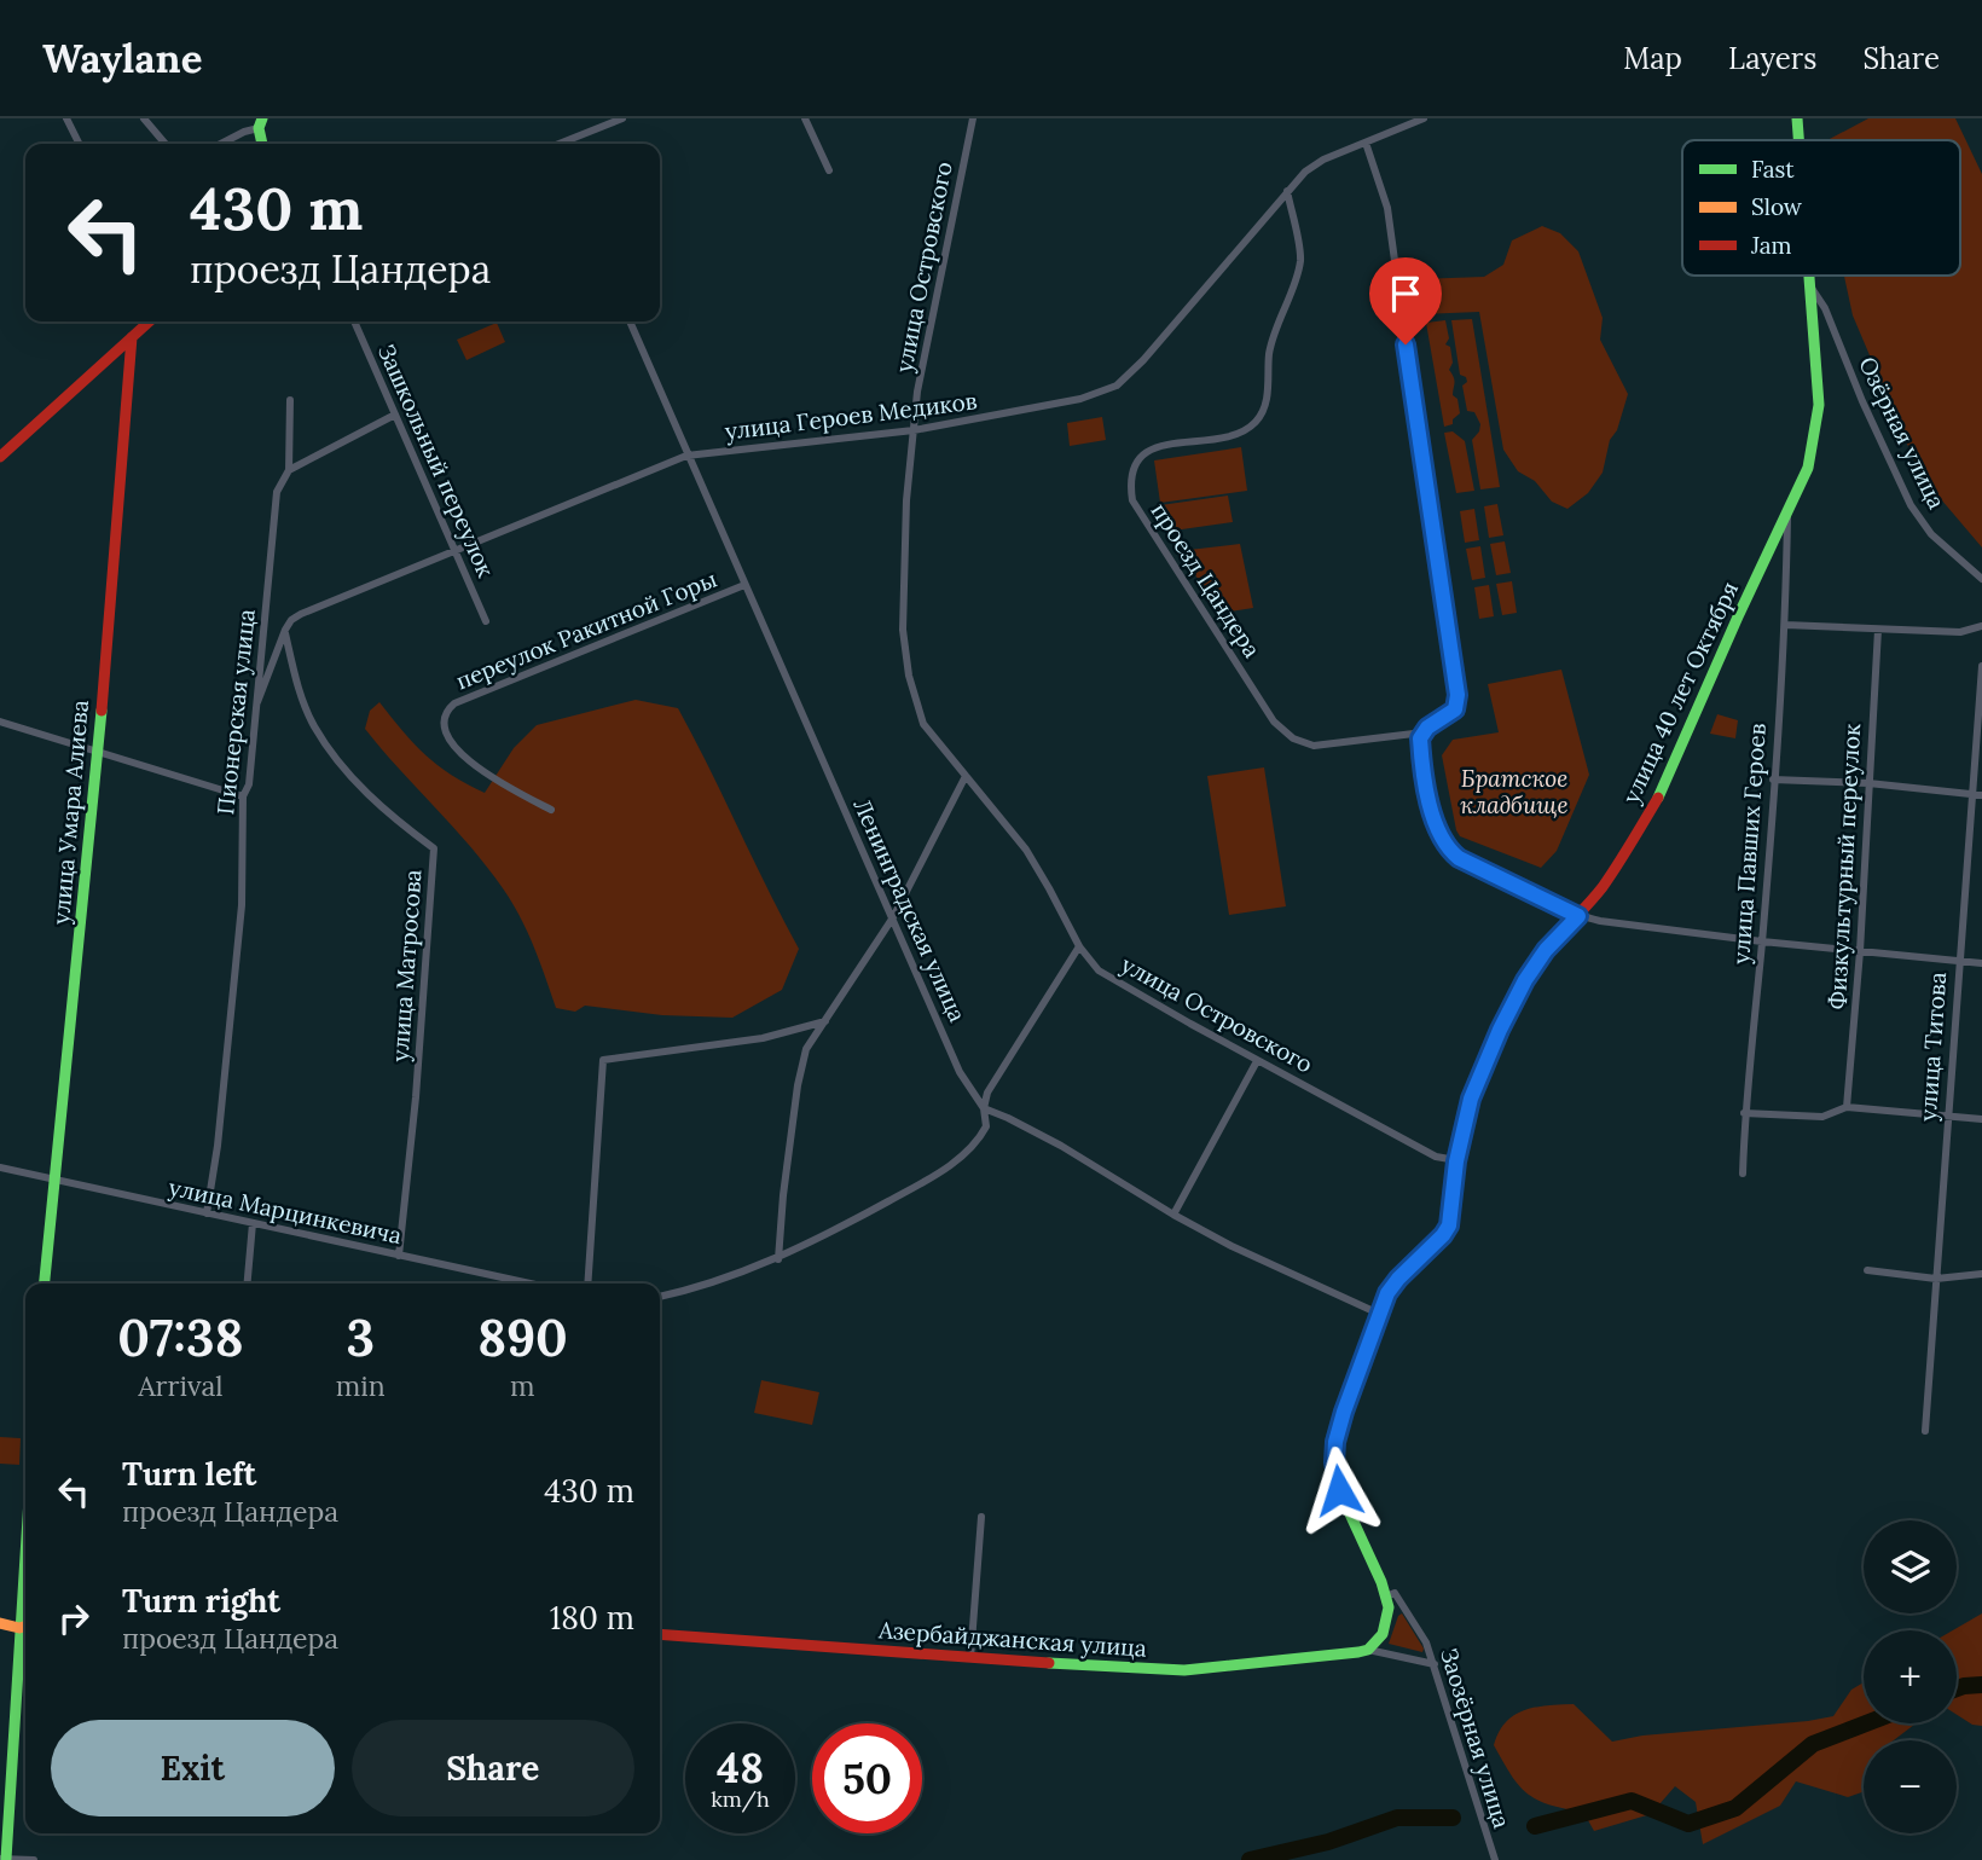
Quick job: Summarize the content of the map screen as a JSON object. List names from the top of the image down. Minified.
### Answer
{"streets":{"main road":["улица 40 лет Октября","улица Умара Алиева","Азербайджанская улица"],"street":["улица Островского","улица Героев Медиков","Озёрная улица","Зашкольный переулок","проезд Цандера","переулок Ракитной Горы","Пионерская улица","улица Павших Героев","Физкультурный переулок","Ленинградская улица","улица Матросова","улица Титова","улица Марцинкевича","Заозёрная улица"]},"crossings":[["улица Островского","улица Героев Медиков"],["улица Островского","улица 40 лет Октября"],["улица Героев Медиков","Зашкольный переулок"],["улица Героев Медиков","проезд Цандера"],["улица Героев Медиков","Ленинградская улица"],["улица Героев Медиков","улица Матросова"],["Озёрная улица","улица 40 лет Октября"],["переулок Ракитной Горы","Ленинградская улица"],["улица 40 лет Октября","улица Павших Героев"],["улица 40 лет Октября","Заозёрная улица"],["Пионерская улица","улица Марцинкевича"],["улица Умара Алиева","улица Марцинкевича"],["улица Матросова","улица Марцинкевича"]],"parks":["Братское кладбище"],"legend":["Fast","Slow","Jam"],"page":{"header":"Waylane","nav":["Map","Layers","Share"],"turn":["430 m","проезд Цандера"],"eta":["07:38","Arrival","3","min","890","m"],"list":[{"name":"Turn left","note":"проезд Цандера","value":"430 m"},{"name":"Turn right","note":"проезд Цандера","value":"180 m"}],"map_buttons":["+","−"],"buttons":["Exit","Share"],"speed":"48 km/h","limit":"50"}}
